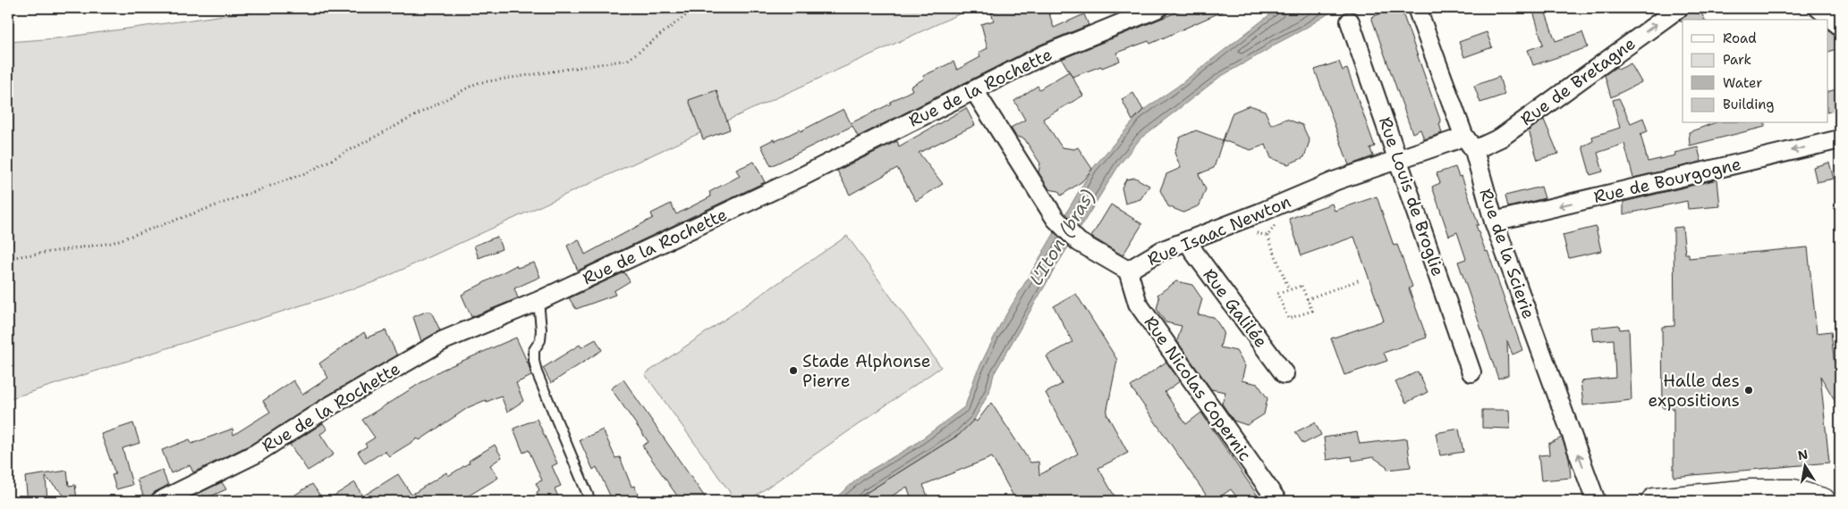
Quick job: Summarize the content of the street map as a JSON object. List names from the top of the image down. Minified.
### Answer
{"streets":{"street":["Rue de Bretagne","Rue de la Rochette","Rue de Bourgogne","Rue Louis de Broglie","Rue Isaac Newton","Rue de la Scierie","Rue Galilée","Rue Nicolas Copernic"]},"crossings":[["Rue de Bretagne","Rue de la Scierie"],["Rue de la Rochette","Rue Isaac Newton"],["Rue de Bourgogne","Rue de la Scierie"],["Rue Louis de Broglie","Rue Isaac Newton"],["Rue Isaac Newton","Rue de la Scierie"],["Rue Isaac Newton","Rue Galilée"],["Rue Isaac Newton","Rue Nicolas Copernic"]],"one_way":["Rue de Bretagne","Rue de Bourgogne","Rue de la Scierie"],"water":["L'Iton (bras)"],"places":["Stade Alphonse Pierre","Halle des expositions"],"legend":["Road","Park","Water","Building"],"north":"top"}
